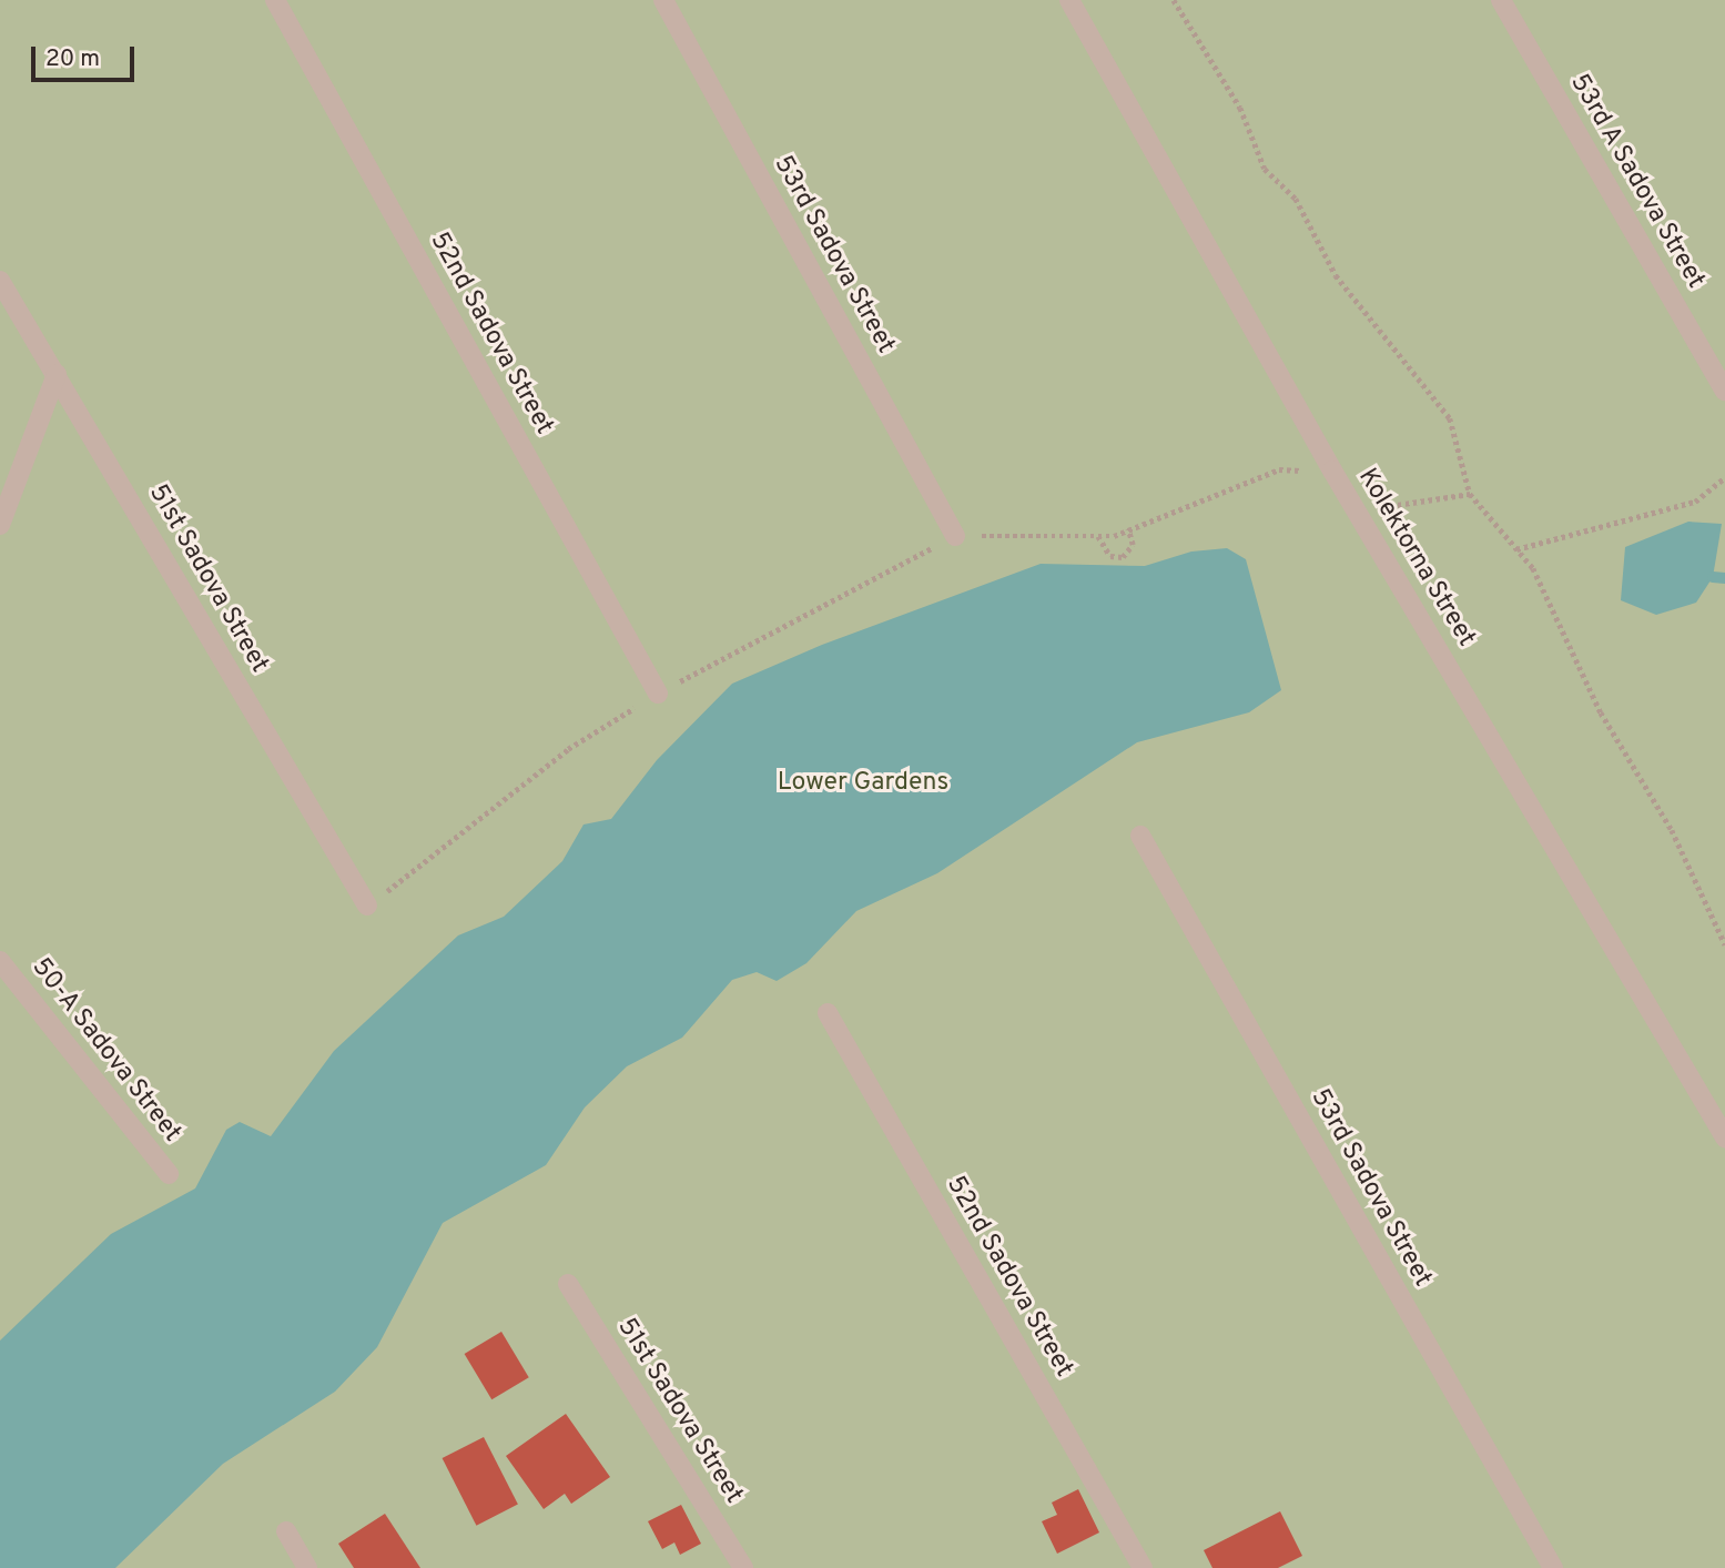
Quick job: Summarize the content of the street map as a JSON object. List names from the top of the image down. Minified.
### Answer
{"streets":{"street":["53rd A Sadova Street","53rd Sadova Street","52nd Sadova Street","Kolektorna Street","51st Sadova Street","50-A Sadova Street"]},"parks":["Lower Gardens"],"scale_bar":"20 m"}
